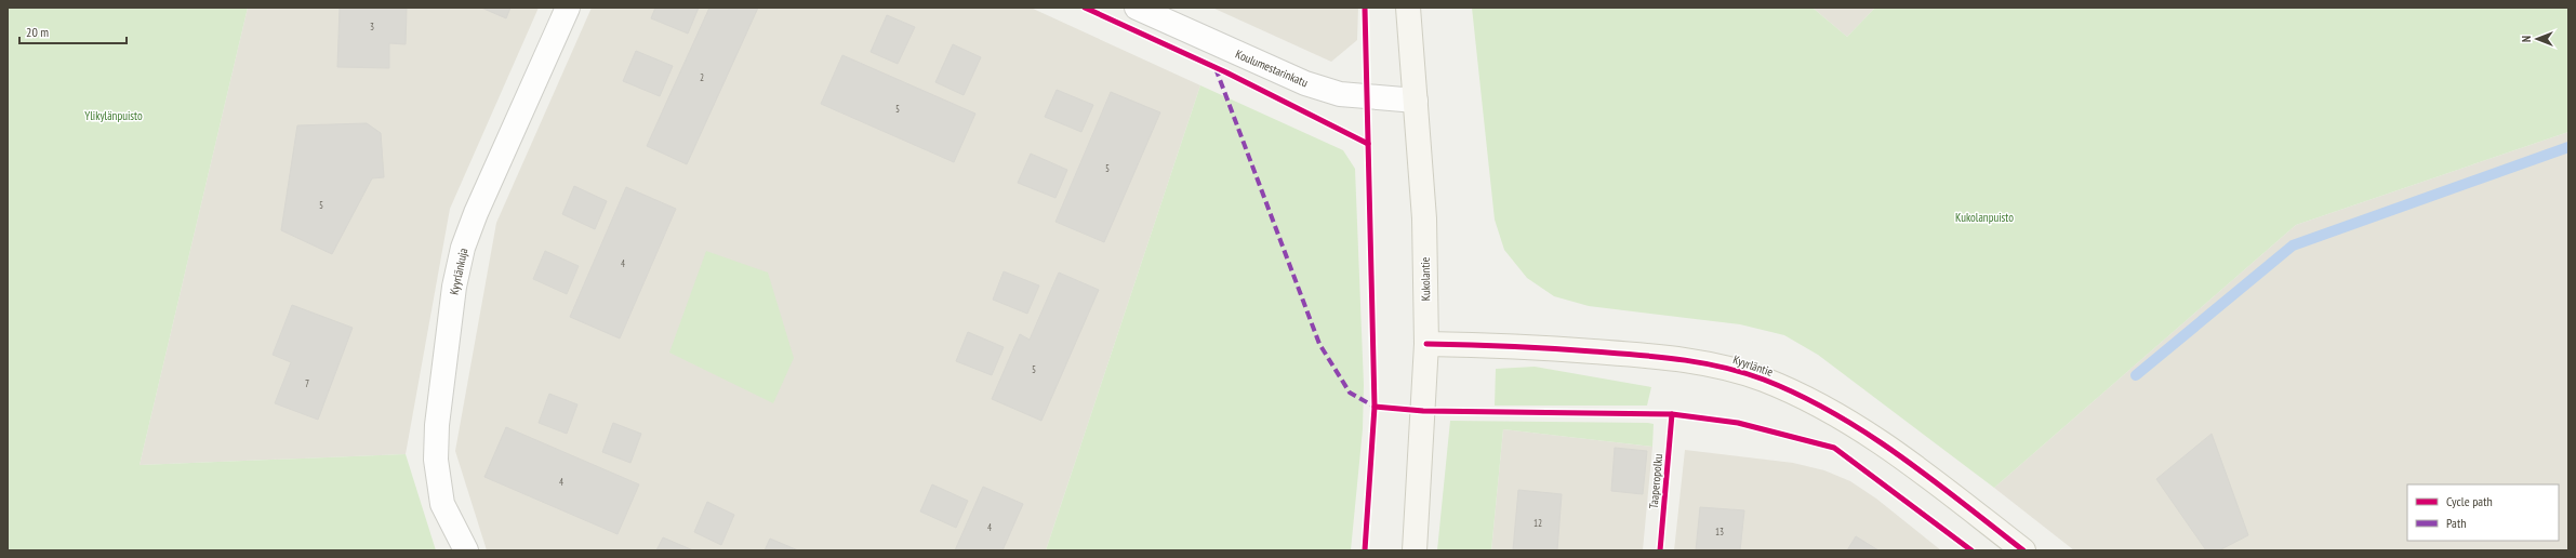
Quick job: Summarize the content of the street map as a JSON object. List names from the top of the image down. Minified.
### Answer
{"streets":{"street":["Koulumestarinkatu","Kyyrlänkuja","Kukolantie","Kyyrläntie"],"cycle path":["Taaperopolku"]},"crossings":[["Koulumestarinkatu","Kukolantie"],["Kukolantie","Kyyrläntie"]],"parks":["Ylikylänpuisto","Kukolanpuisto"],"house_numbers":["3","2","5","5","5","4","5","7","4","12","4","13"],"legend":["Cycle path","Path"],"scale_bar":"20 m","north":"left"}
